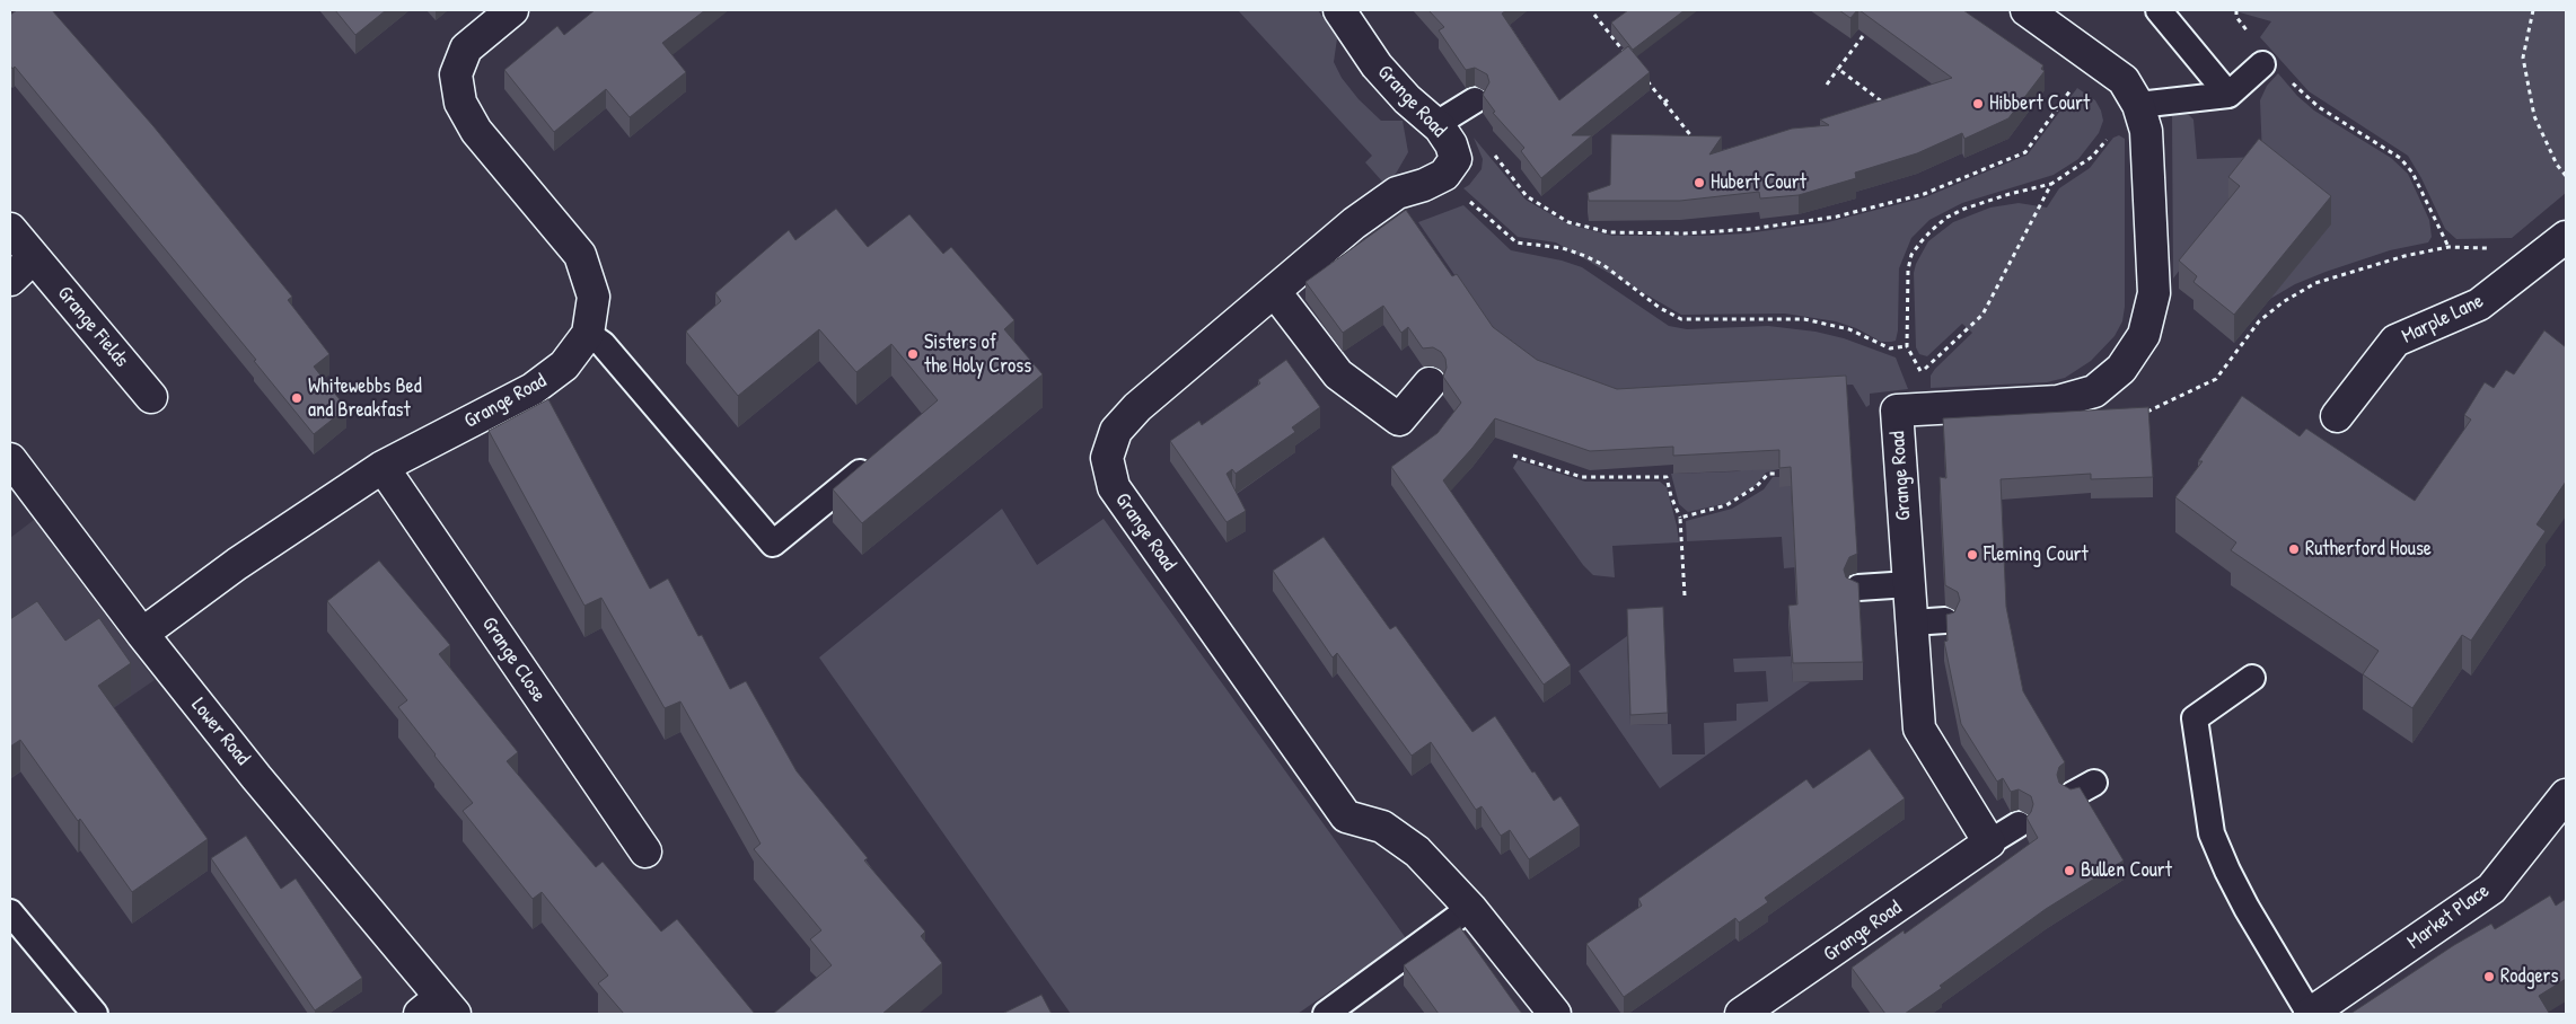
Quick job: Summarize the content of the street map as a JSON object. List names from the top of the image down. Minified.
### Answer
{"streets":{"street":["Grange Road","Marple Lane","Grange Fields","Grange Close","Lower Road","Market Place"]},"crossings":[["Grange Road","Grange Close"],["Grange Road","Lower Road"]],"places":["Hibbert Court","Hubert Court","Sisters of the Holy Cross","Whitewebbs Bed and Breakfast","Rutherford House","Fleming Court","Bullen Court","Rodgers"]}
